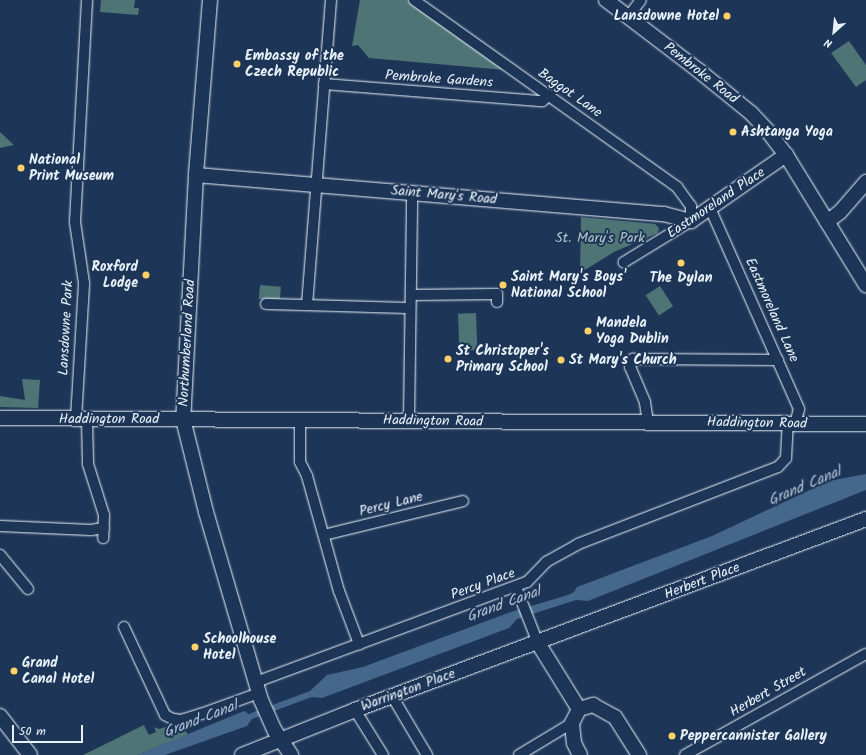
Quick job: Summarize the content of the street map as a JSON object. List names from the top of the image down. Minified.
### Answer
{"streets":{"main road":["Pembroke Road","Saint Mary's Road","Eastmoreland Place","Northumberland Road","Haddington Road","Herbert Place","Warrington Place"],"street":["Pembroke Gardens","Baggot Lane","Eastmoreland Lane","Lansdowne Park","Percy Lane","Percy Place","Herbert Street"]},"crossings":[["Pembroke Road","Eastmoreland Place"],["Pembroke Gardens","Baggot Lane"],["Baggot Lane","Saint Mary's Road"],["Baggot Lane","Eastmoreland Place"],["Saint Mary's Road","Eastmoreland Place"],["Saint Mary's Road","Northumberland Road"],["Eastmoreland Place","Eastmoreland Lane"],["Eastmoreland Lane","Haddington Road"],["Eastmoreland Lane","Percy Place"],["Lansdowne Park","Haddington Road"],["Northumberland Road","Haddington Road"],["Northumberland Road","Percy Place"],["Northumberland Road","Warrington Place"],["Haddington Road","Percy Place"],["Herbert Place","Warrington Place"]],"water":["Grand Canal"],"parks":["St. Mary's Park"],"places":["Lansdowne Hotel","Embassy of the Czech Republic","Ashtanga Yoga","National Print Museum","The Dylan","Roxford Lodge","Saint Mary's Boys' National School","Mandela Yoga Dublin","St Christoper's Primary School","St Mary's Church","Schoolhouse Hotel","Grand Canal Hotel","Peppercannister Gallery"],"scale_bar":"50 m","north":"bottom left"}
